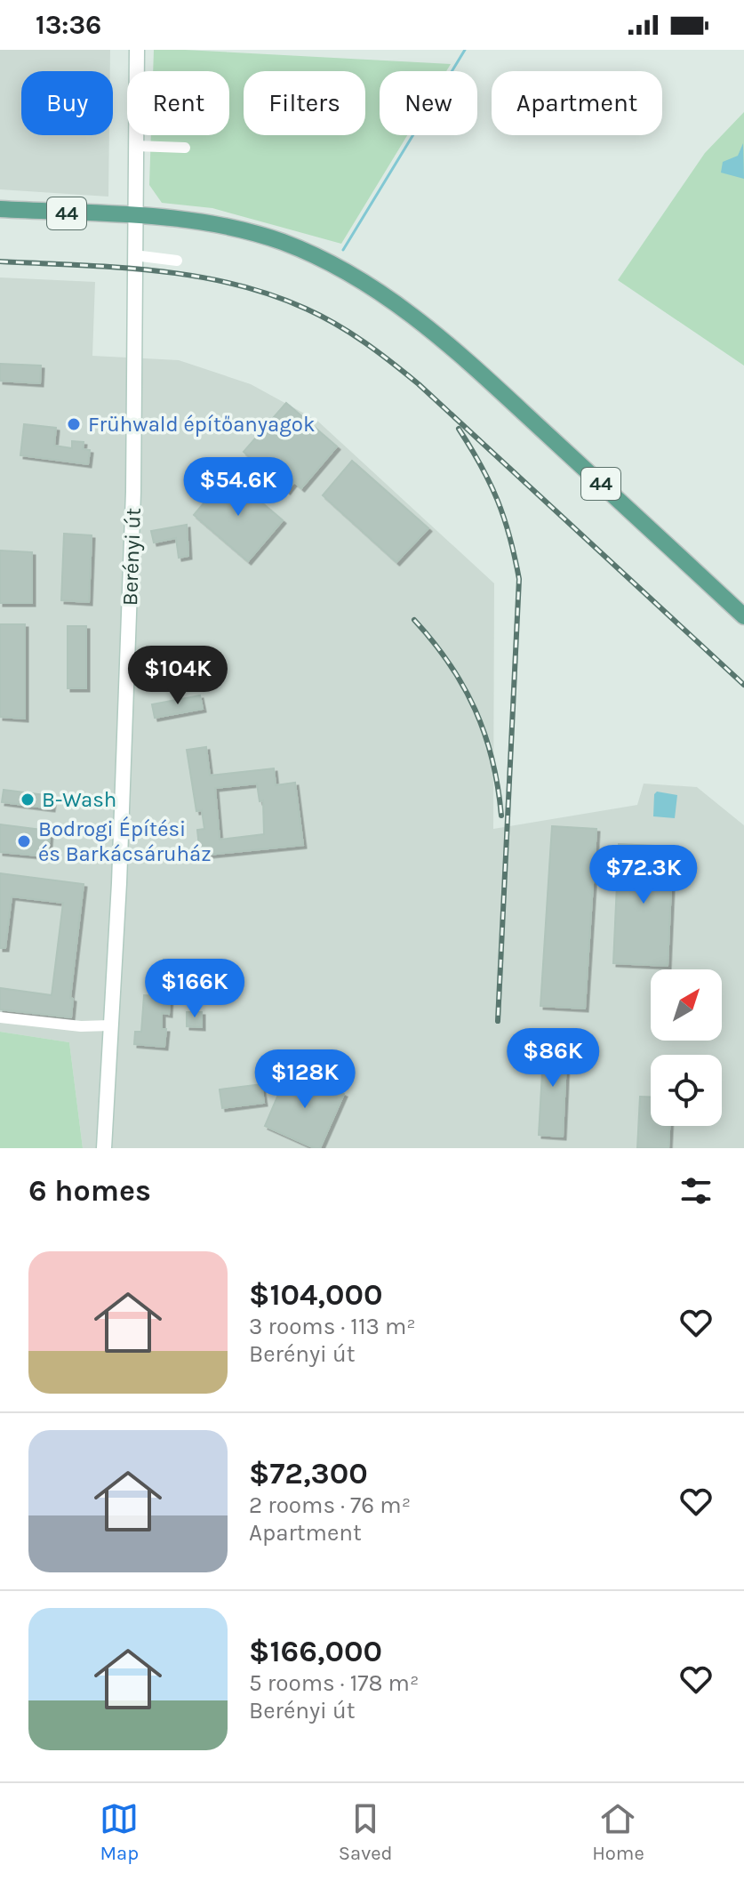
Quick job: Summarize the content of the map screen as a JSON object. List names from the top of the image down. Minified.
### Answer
{"streets":{"main road":["44"],"street":["Berényi út"]},"crossings":[["44","Berényi út"]],"places":["Frühwald építőanyagok","B-Wash","Bodrogi Építési és Barkácsáruház"],"north":"top right","page":{"status":"13:36","chip":["Buy","Rent","Filters","New","Apartment"],"price":["$54.6K","$104K","$72.3K","$166K","$86K","$128K"],"heading":"6 homes","list":[{"name":"$104,000","note":"3 rooms · 113 m² · Berényi út"},{"name":"$72,300","note":"2 rooms · 76 m² · Apartment"},{"name":"$166,000","note":"5 rooms · 178 m² · Berényi út"}],"tabs":["Map","Saved","Home"]}}
